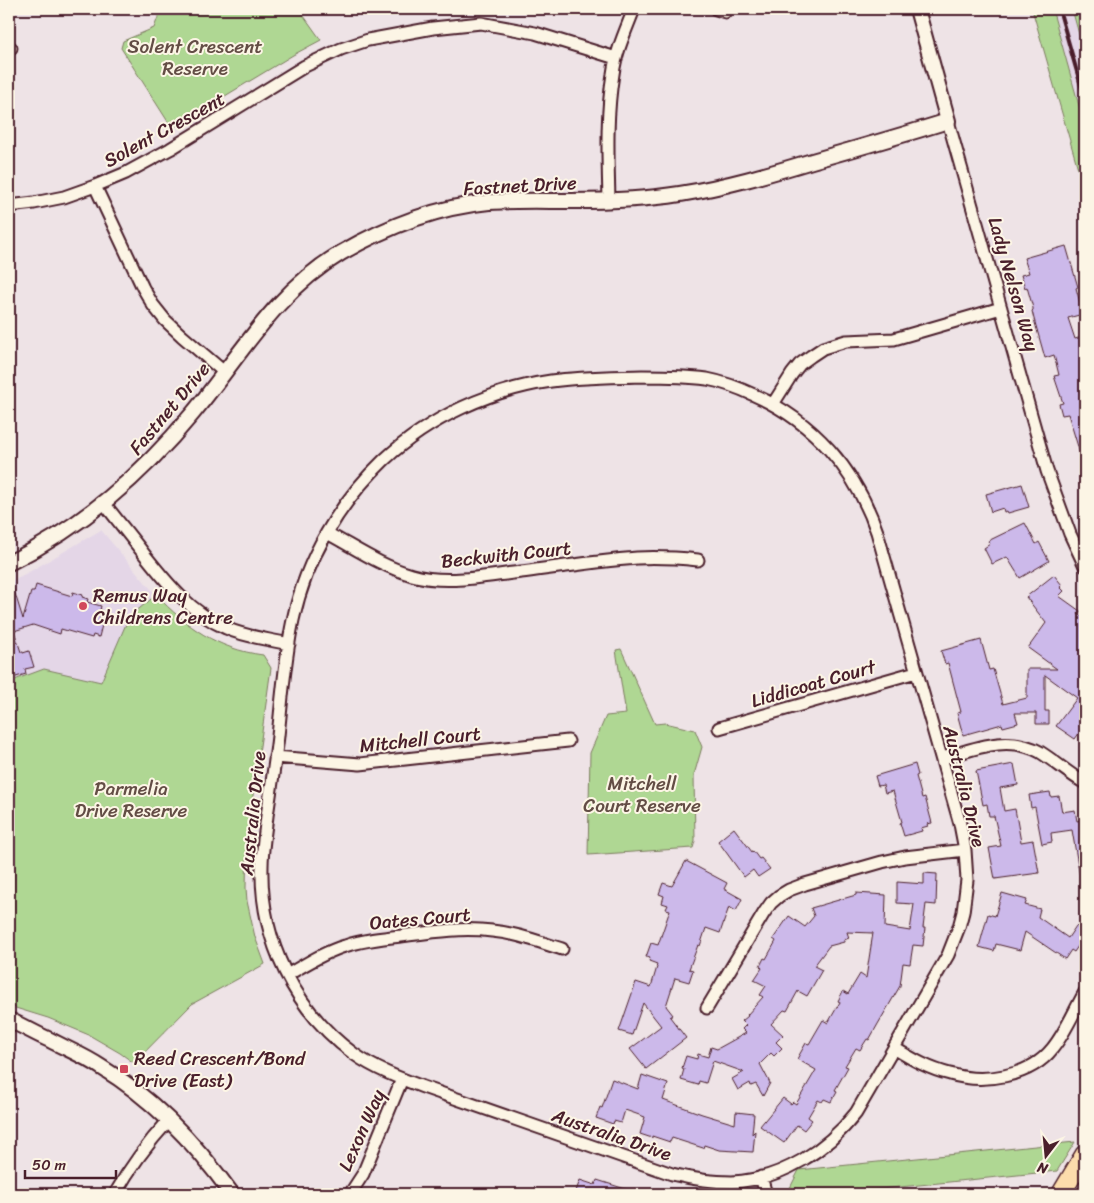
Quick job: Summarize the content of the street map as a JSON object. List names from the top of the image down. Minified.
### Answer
{"streets":{"street":["Solent Crescent","Fastnet Drive","Lady Nelson Way","Beckwith Court","Liddicoat Court","Mitchell Court","Australia Drive","Oates Court","Lexon Way"]},"crossings":[["Fastnet Drive","Lady Nelson Way"],["Beckwith Court","Australia Drive"],["Liddicoat Court","Australia Drive"],["Mitchell Court","Australia Drive"],["Australia Drive","Oates Court"],["Australia Drive","Lexon Way"]],"parks":["Solent Crescent Reserve","Mitchell Court Reserve","Parmelia Drive Reserve"],"places":{"other":["Remus Way Childrens Centre"],"transit":["Reed Crescent/Bond Drive (East)"]},"scale_bar":"50 m","north":"bottom"}
